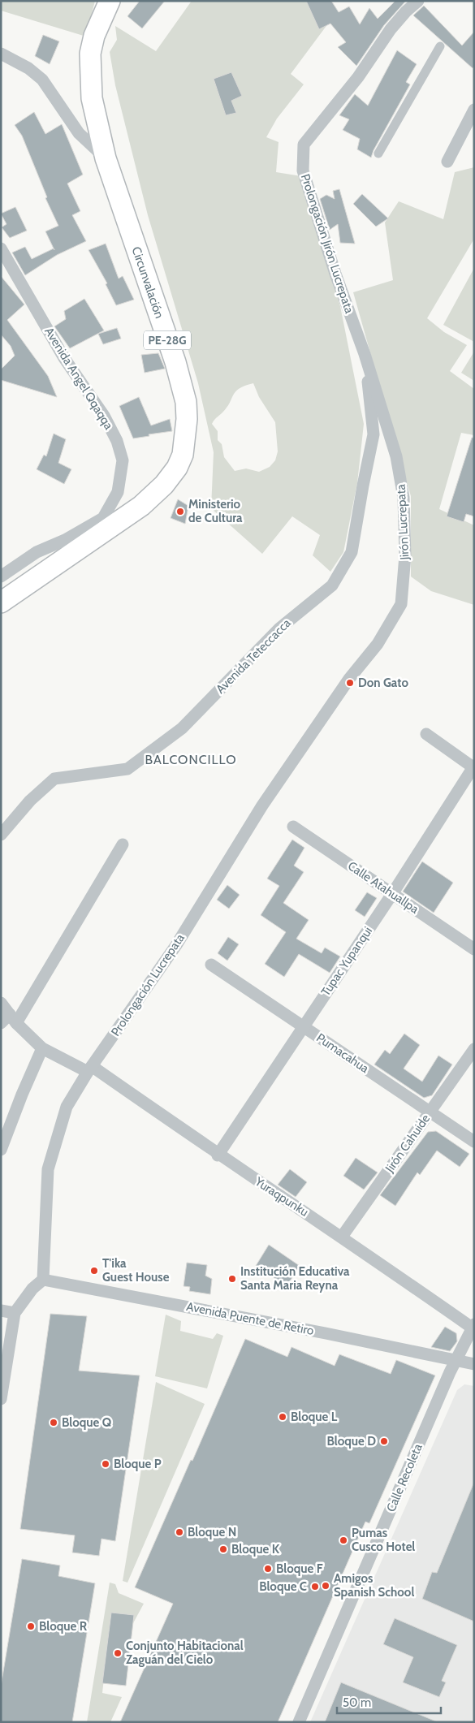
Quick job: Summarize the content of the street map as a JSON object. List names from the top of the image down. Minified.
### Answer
{"streets":{"highway":["Circunvalación","PE-28G"],"street":["Prolongación Jirón Lucrepata","Avenida Angel Qqaqqa","Jirón Lucrepata","Avenida Teteccacca","Calle Atahuallpa","Tupac Yupanqui","Prolongación Lucrepata","Pumacahua","Jirón Cahuide","Yuraqpunku","Avenida Puente de Retiro","Calle Recoleta"]},"crossings":[["Prolongación Jirón Lucrepata","Jirón Lucrepata"],["Prolongación Jirón Lucrepata","Avenida Teteccacca"],["Jirón Lucrepata","Avenida Teteccacca"],["Jirón Lucrepata","Prolongación Lucrepata"],["Calle Atahuallpa","Tupac Yupanqui"],["Tupac Yupanqui","Pumacahua"],["Tupac Yupanqui","Yuraqpunku"],["Prolongación Lucrepata","Yuraqpunku"],["Prolongación Lucrepata","Avenida Puente de Retiro"],["Pumacahua","Jirón Cahuide"],["Jirón Cahuide","Yuraqpunku"],["Yuraqpunku","Calle Recoleta"],["Avenida Puente de Retiro","Calle Recoleta"]],"districts":["BALCONCILLO"],"places":["Ministerio de Cultura","Don Gato","T'ika Guest House","Institución Educativa Santa Maria Reyna","Bloque L","Bloque Q","Bloque D","Bloque P","Bloque N","Pumas Cusco Hotel","Bloque K","Bloque F","Amigos Spanish School","Bloque C","Bloque R","Conjunto Habitacional Zaguán del Cielo"],"scale_bar":"50 m"}
